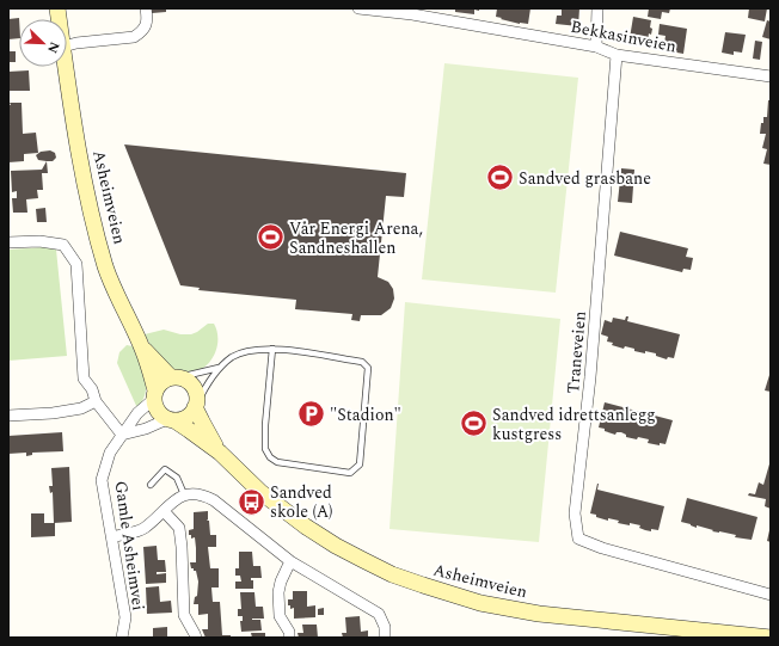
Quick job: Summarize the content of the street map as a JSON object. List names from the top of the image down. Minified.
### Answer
{"streets":{"main road":["Asheimveien"],"street":["Bekkasinveien","Traneveien","Gamle Asheimvei"]},"crossings":[["Bekkasinveien","Traneveien"],["Asheimveien","Gamle Asheimvei"]],"places":{"sports":["Sandved grasbane","Vår Energi Arena, Sandneshallen","Sandved idrettsanlegg kustgress"],"parking":["\"Stadion\""],"bus stop":["Sandved skole (A)"]},"north":"bottom right"}
